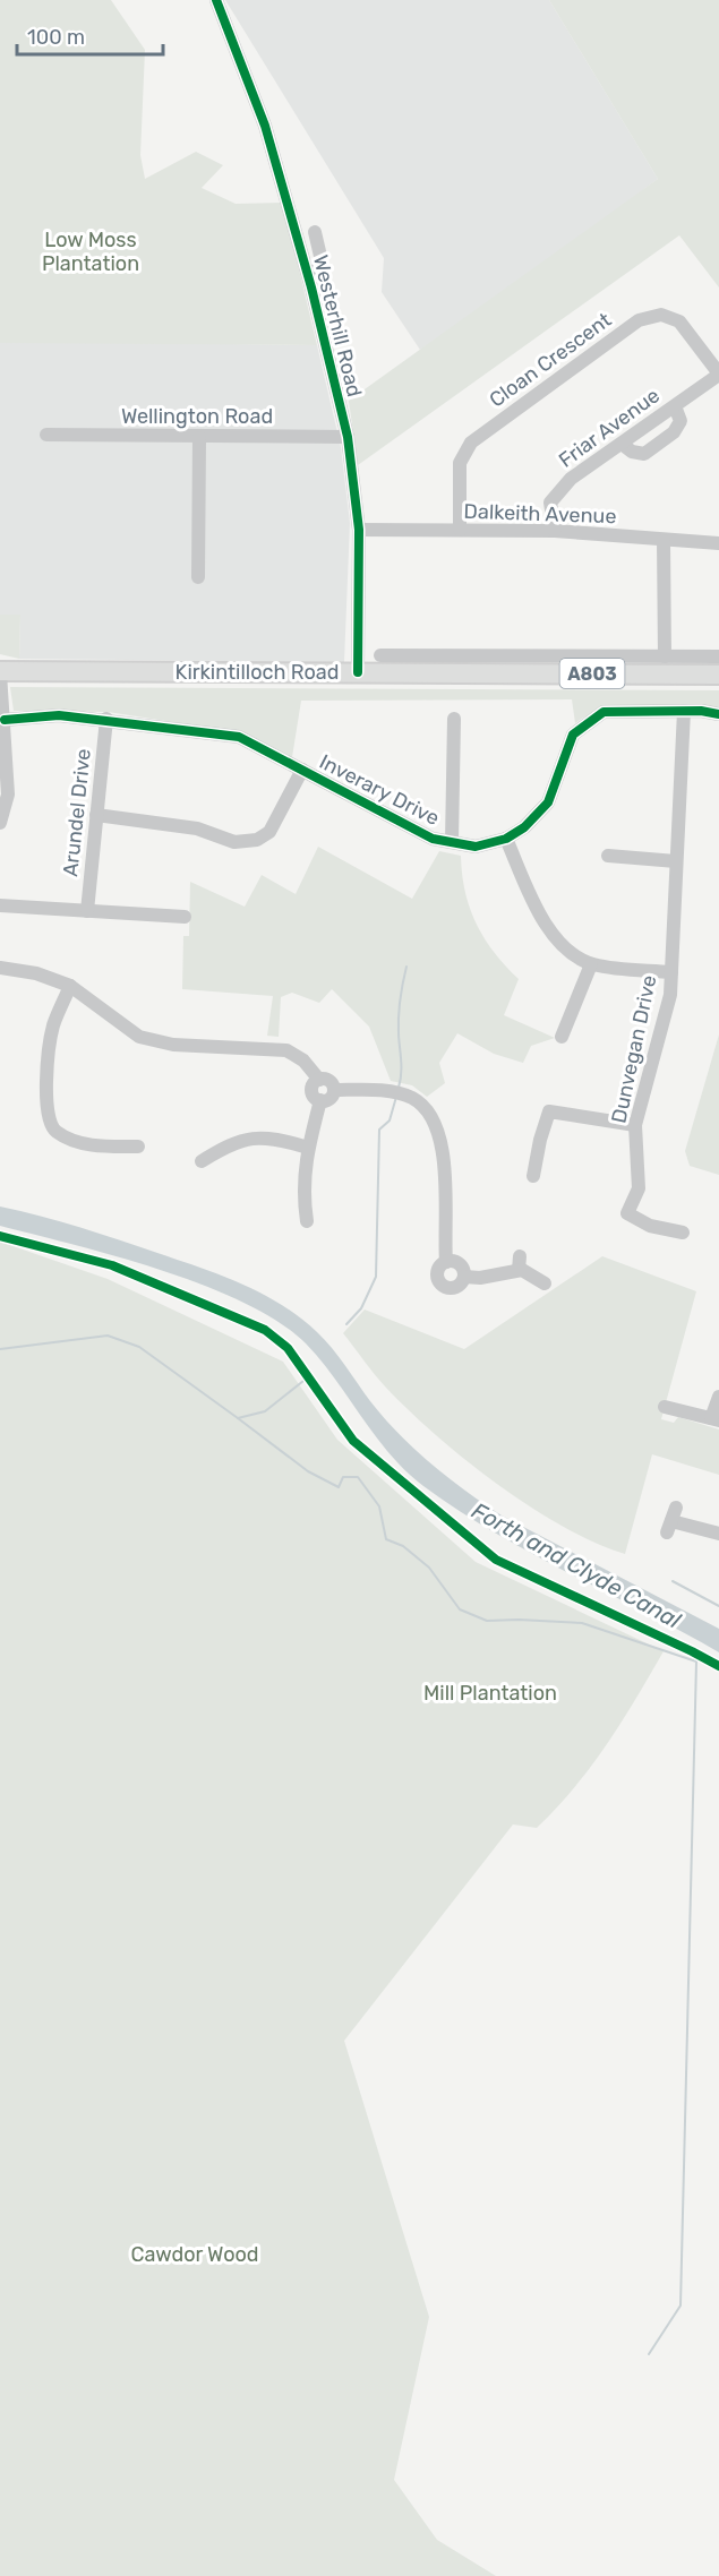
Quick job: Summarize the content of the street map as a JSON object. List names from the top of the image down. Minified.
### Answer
{"streets":{"main road":["Kirkintilloch Road","A803"],"street":["Westerhill Road","Cloan Crescent","Wellington Road","Friar Avenue","Dalkeith Avenue","Inverary Drive","Arundel Drive","Dunvegan Drive"]},"crossings":[["Westerhill Road","Wellington Road"],["Westerhill Road","Dalkeith Avenue"],["Westerhill Road","Kirkintilloch Road"],["Cloan Crescent","Friar Avenue"],["Cloan Crescent","Dalkeith Avenue"],["Friar Avenue","Dalkeith Avenue"],["Inverary Drive","Arundel Drive"],["Inverary Drive","Dunvegan Drive"]],"water":["Forth and Clyde Canal"],"parks":["Low Moss Plantation","Mill Plantation","Cawdor Wood"],"scale_bar":"100 m"}
